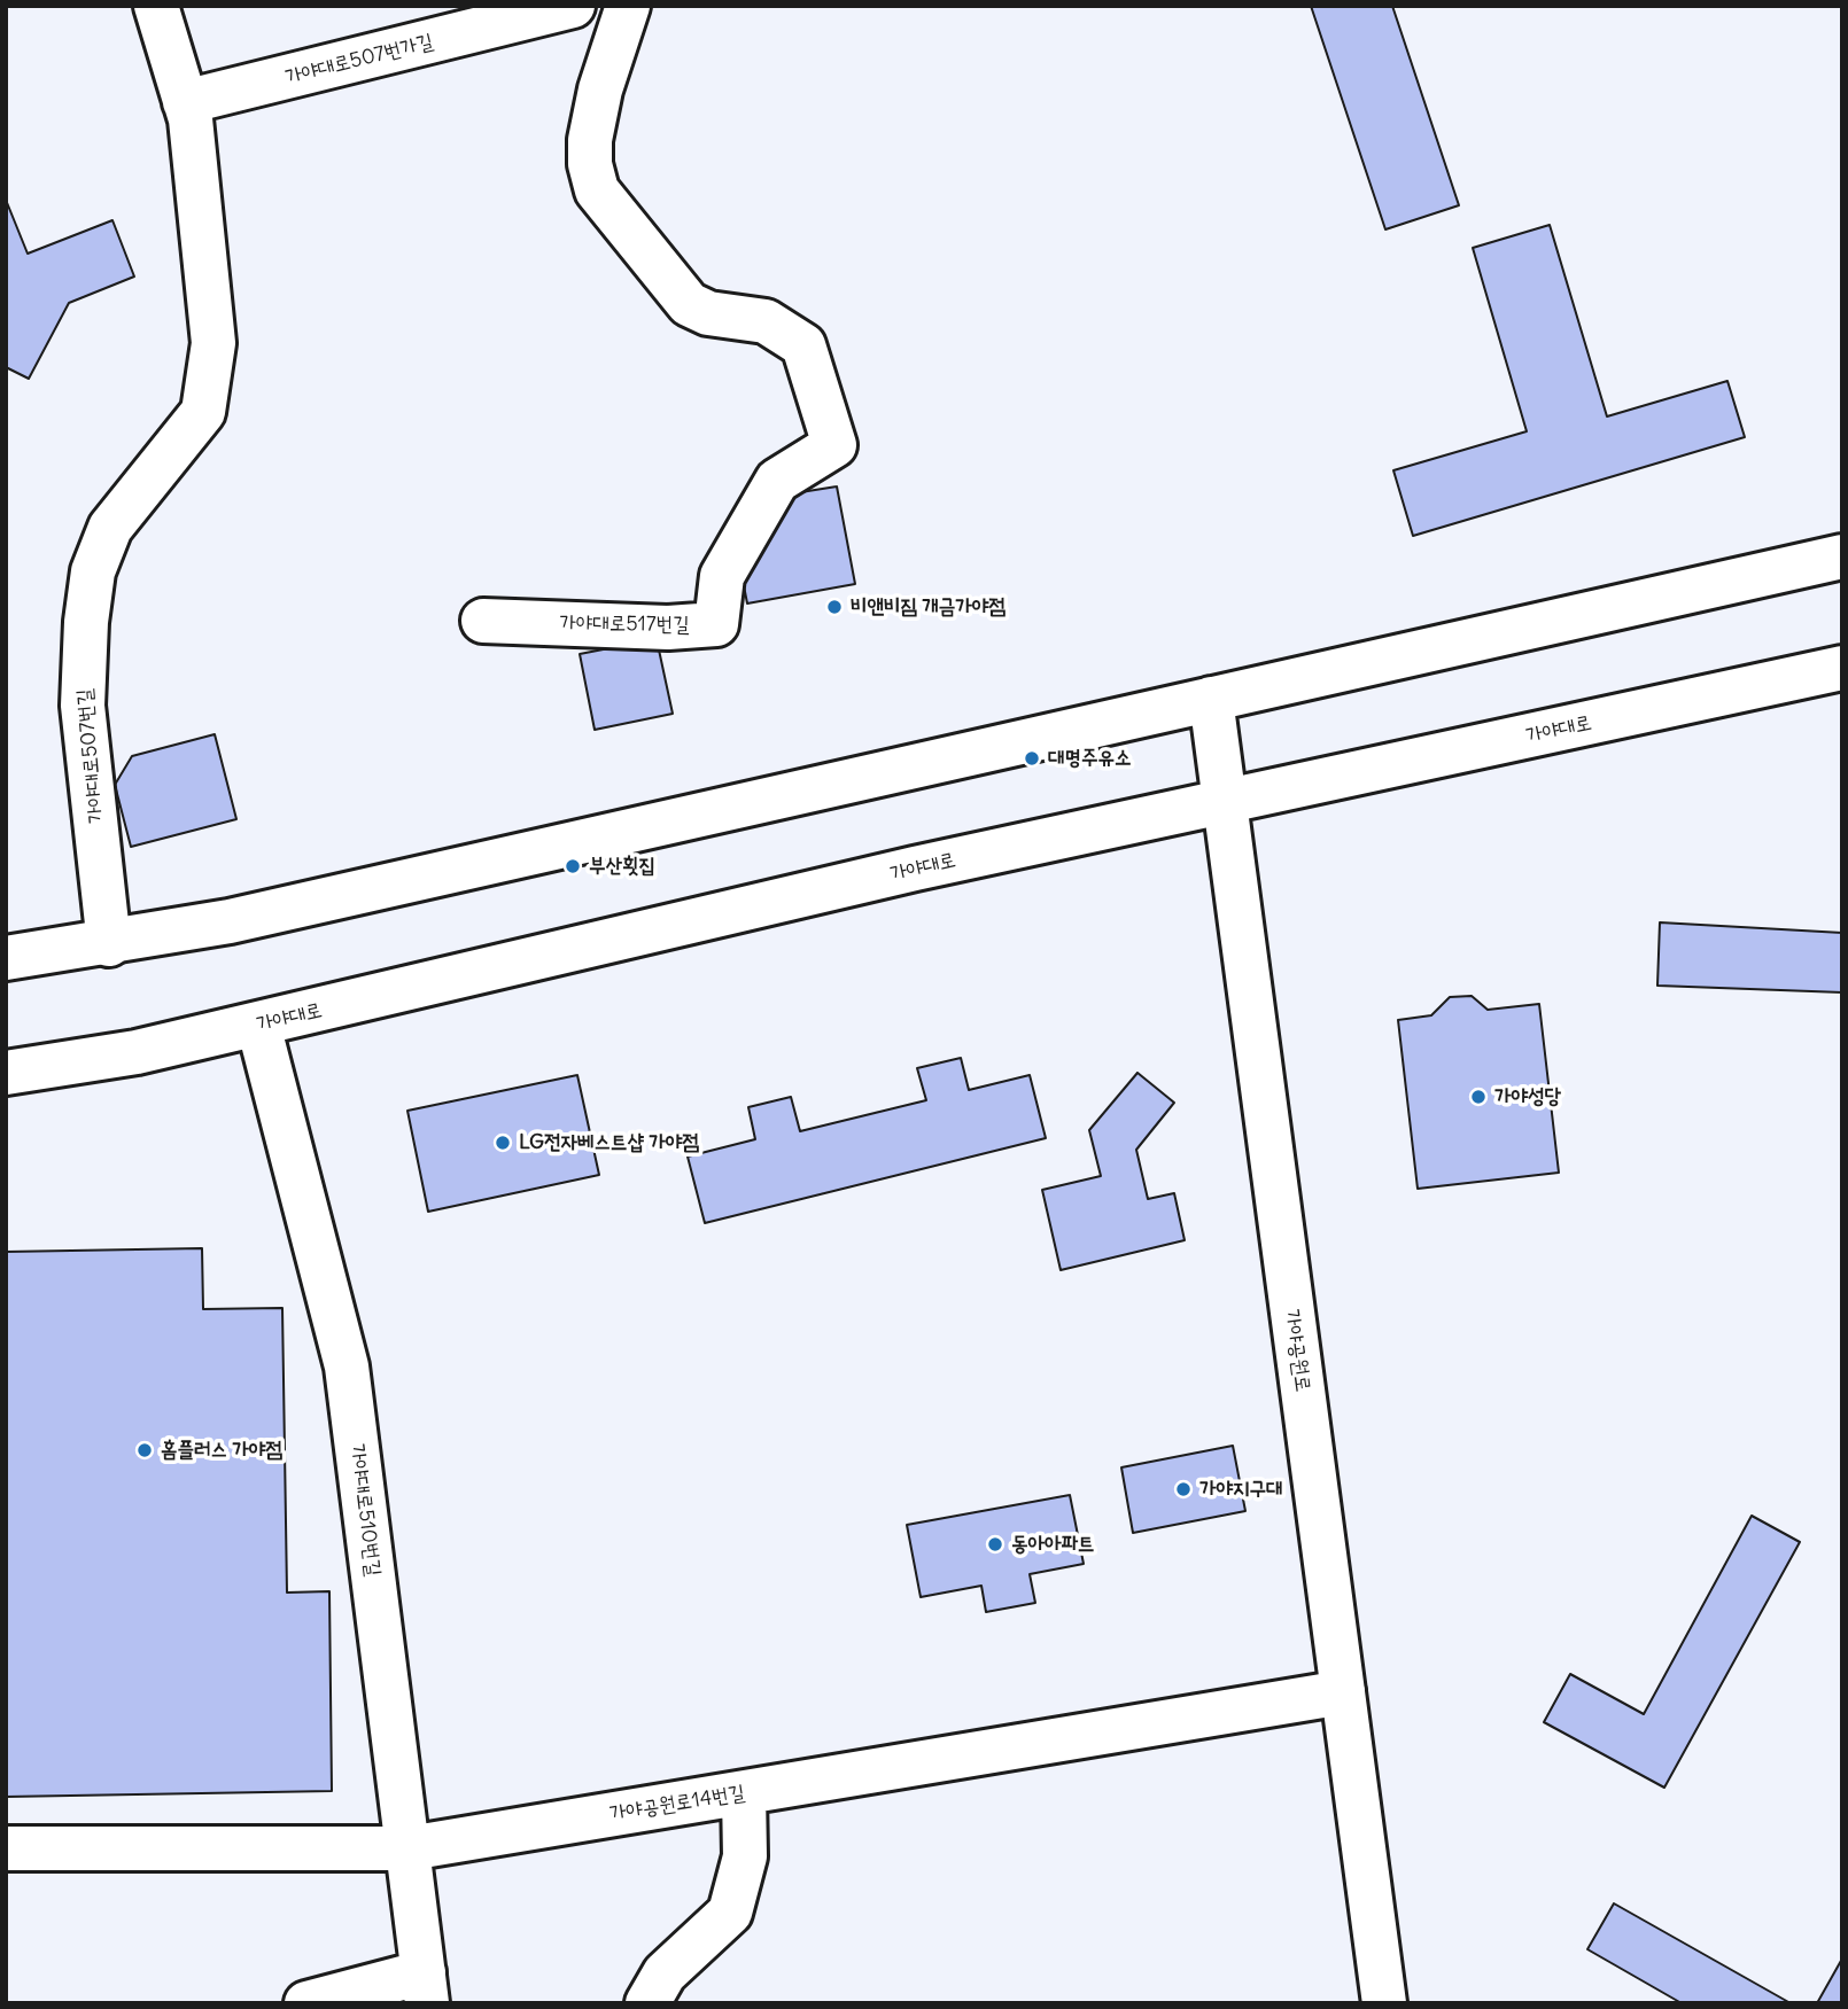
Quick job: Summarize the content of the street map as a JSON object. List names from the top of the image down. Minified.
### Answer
{"streets":{"main road":["가야대로507번가길","가야대로517번길","가야대로","가야대로507번길","가야공원로","가야대로510번길","가야공원로14번길"]},"crossings":[["가야대로507번가길","가야대로507번길"],["가야대로","가야공원로"],["가야대로","가야대로510번길"],["가야공원로","가야공원로14번길"],["가야대로510번길","가야공원로14번길"]],"places":["비앤비짐 개금가야점","대명주유소","부산횟집","가야성당","LG전자베스트샵 가야점","홈플러스 가야점","가야지구대","동아아파트"]}
